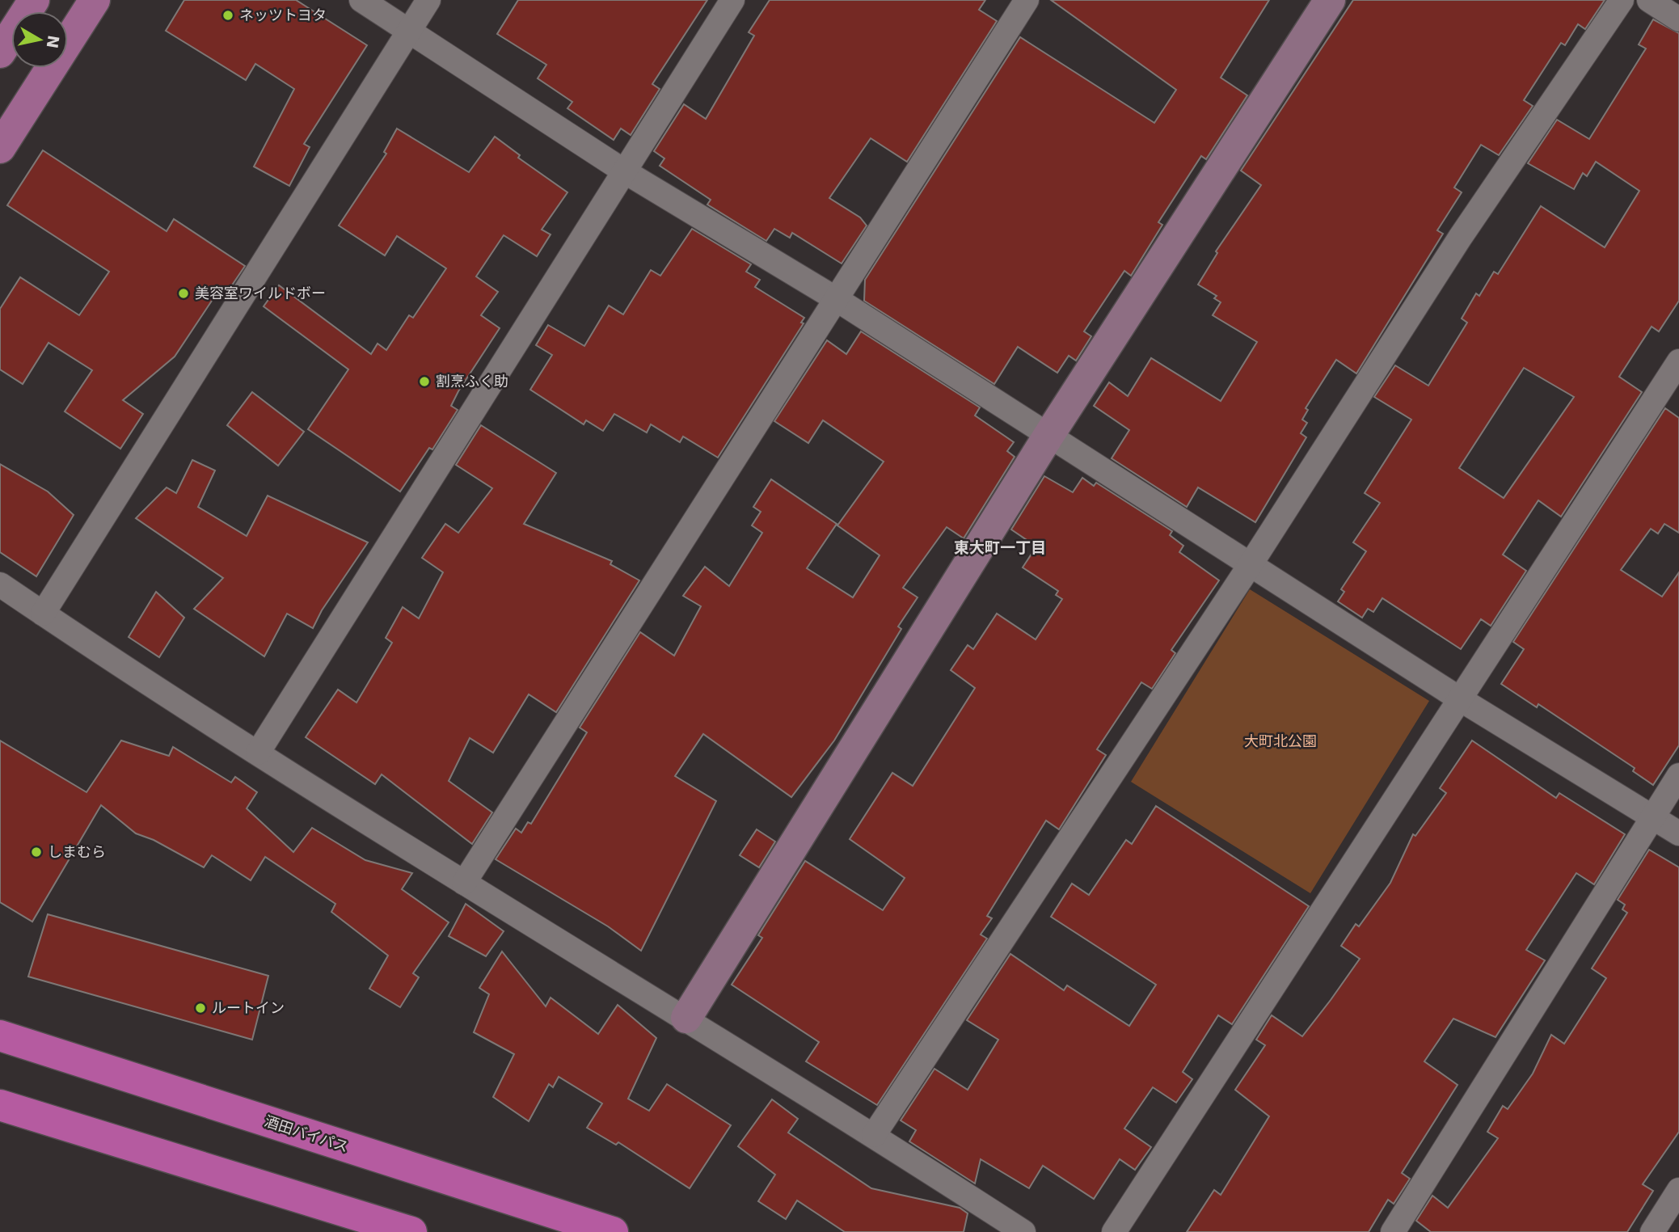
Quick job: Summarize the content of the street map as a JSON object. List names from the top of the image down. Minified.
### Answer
{"streets":{"highway":["酒田バイパス"]},"districts":["東大町一丁目"],"parks":["大町北公園"],"places":["ネッツトヨタ","美容室ワイルドボー","割烹ふく助","しまむら","ルートイン"],"north":"right"}
